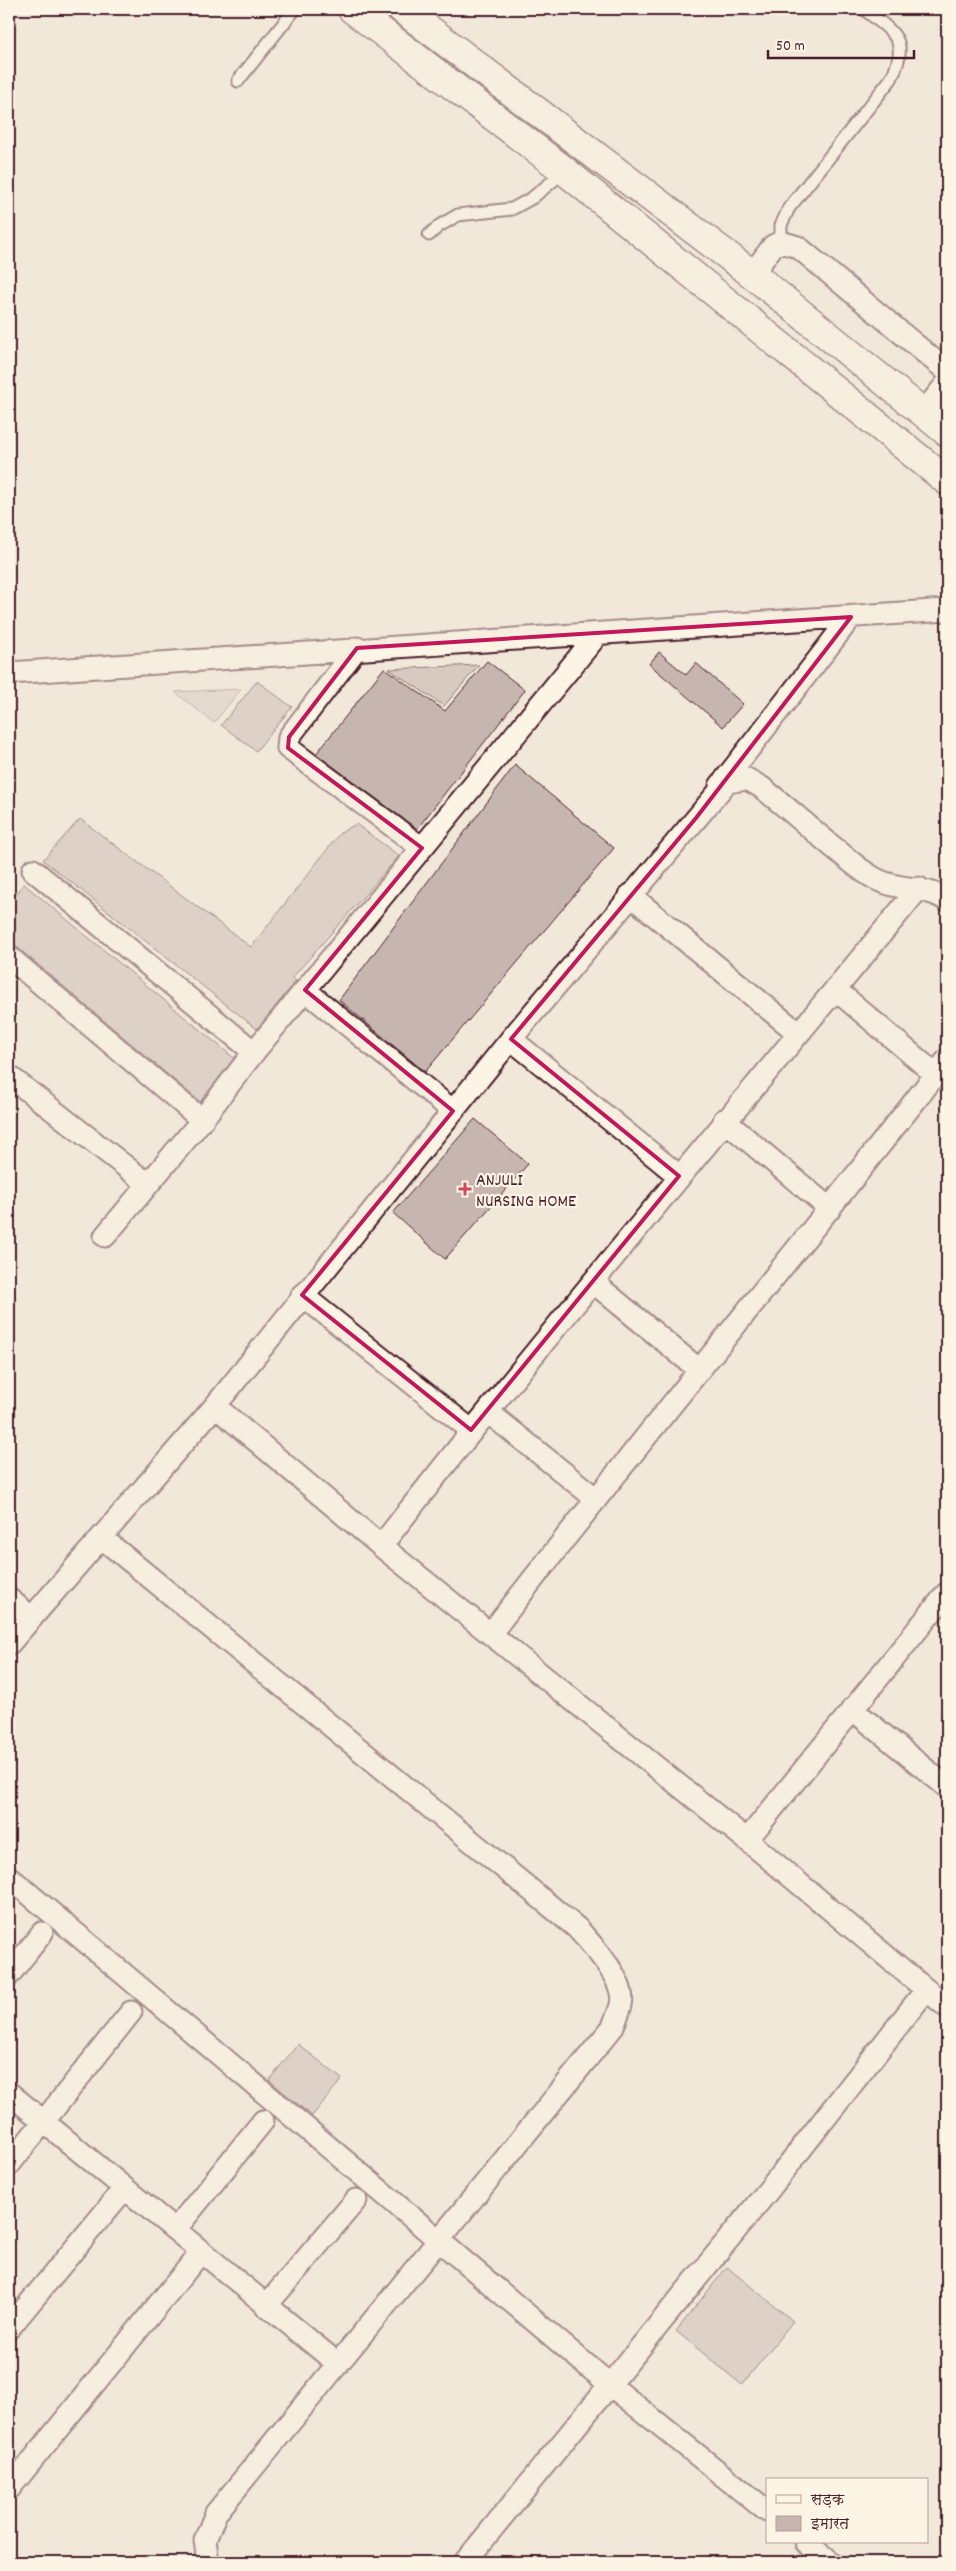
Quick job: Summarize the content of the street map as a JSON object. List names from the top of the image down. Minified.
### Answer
{"places":{"health":["ANJULI NURSING HOME"]},"legend":["सड़क","इमारत"],"scale_bar":"50 m"}
